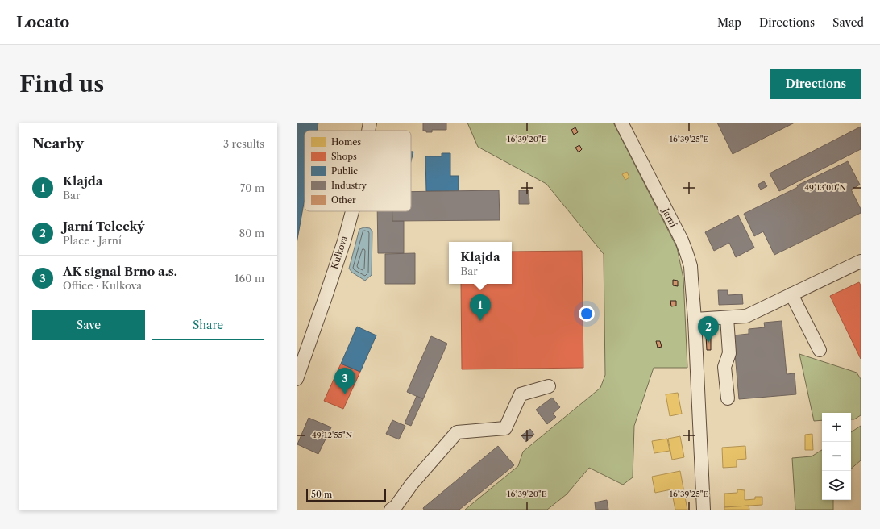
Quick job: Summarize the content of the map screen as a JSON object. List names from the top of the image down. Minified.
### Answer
{"streets":{"street":["Jarní","Kulkova"]},"legend":["Homes","Shops","Public","Industry","Other"],"scale_bar":"50 m","page":{"header":"Locato","nav":["Map","Directions","Saved"],"buttons":["Directions",["Save","Share"]],"title":"Find us","heading":["Nearby","3 results"],"list":[{"mark":"1","name":"Klajda","note":"Bar","value":"70 m"},{"mark":"2","name":"Jarní Telecký","note":"Place · Jarní","value":"80 m"},{"mark":"3","name":"AK signal Brno a.s.","note":"Office · Kulkova","value":"160 m"}],"popup":["Klajda","Bar"],"pins":["1","2","3"],"map_buttons":["+","−"],"scale":"50 m"},"coordinates":["16°39'20\"E","16°39'25\"E","49°13'00\"N","49°12'55\"N"]}
